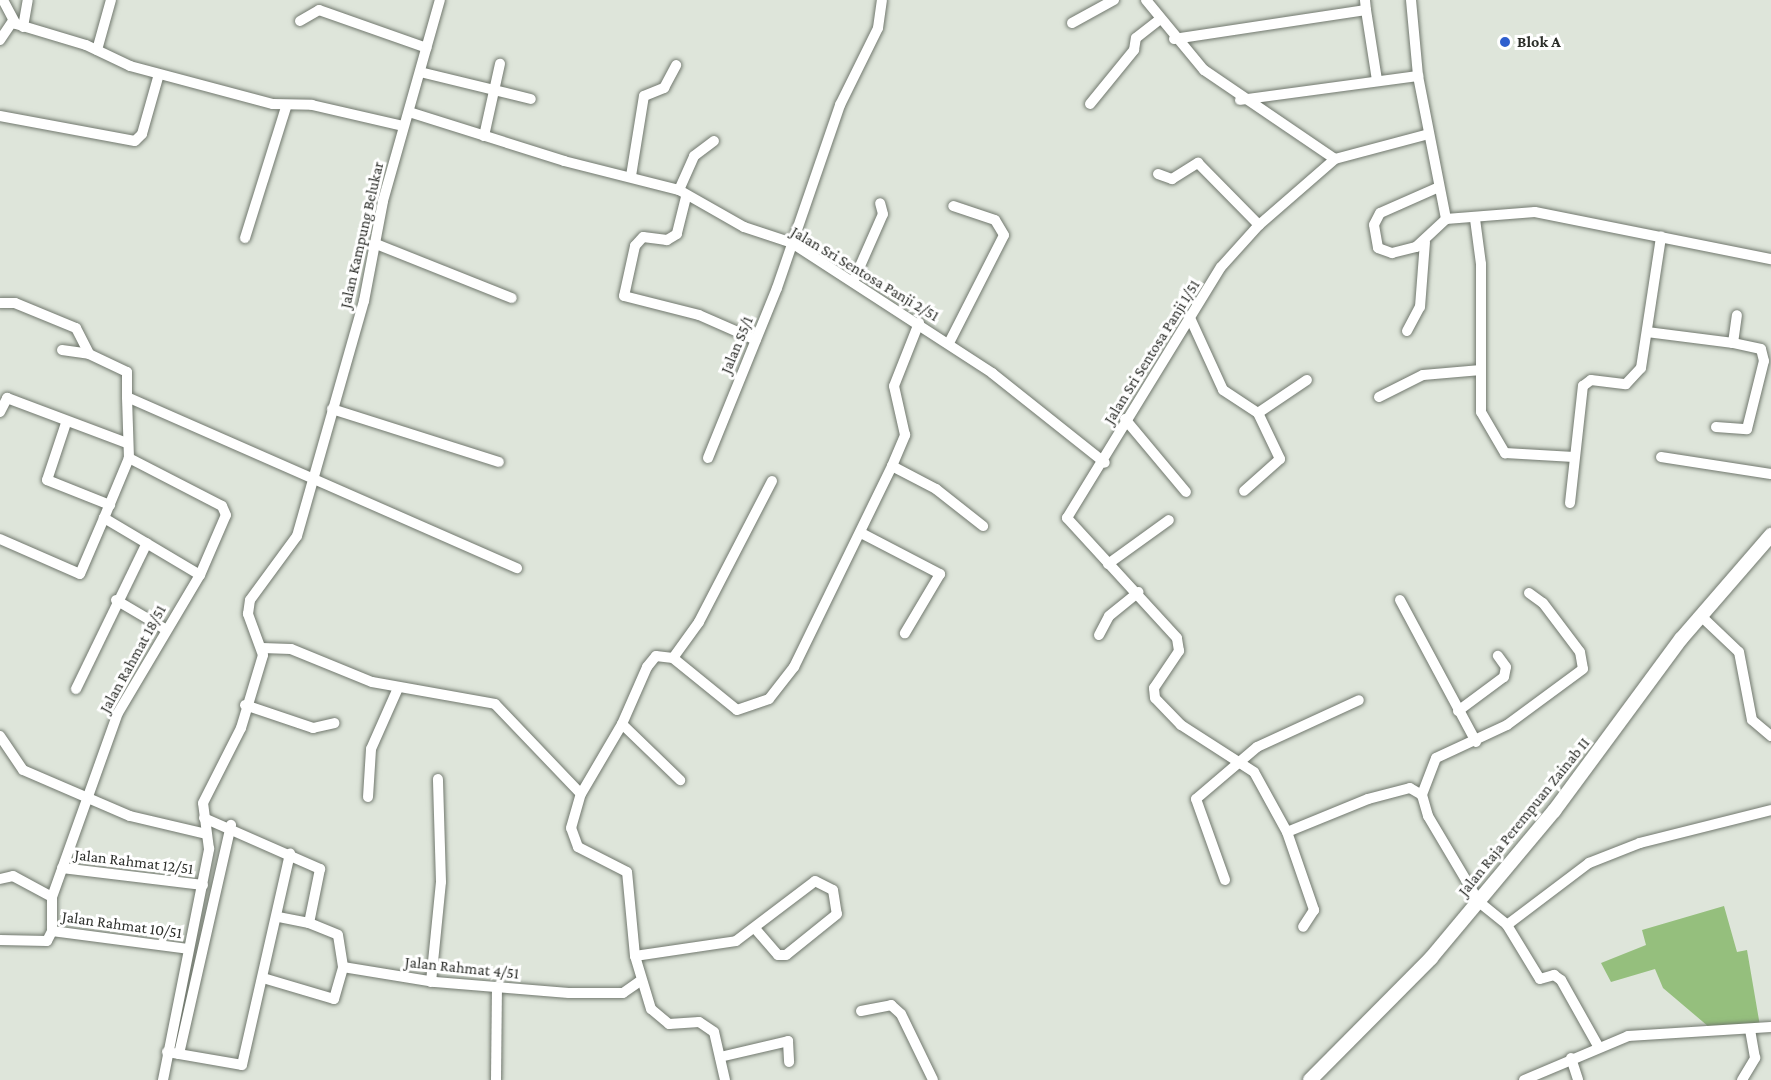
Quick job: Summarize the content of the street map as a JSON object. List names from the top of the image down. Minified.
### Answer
{"streets":{"main road":["Jalan Raja Perempuan Zainab II"],"street":["Jalan Kampung Belukar","Jalan Sri Sentosa Panji 2/51","Jalan S5/1","Jalan Sri Sentosa Panji 1/51","Jalan Rahmat 18/51","Jalan Rahmat 12/51","Jalan Rahmat 10/51","Jalan Rahmat 4/51"]},"crossings":[["Jalan Kampung Belukar","Jalan Sri Sentosa Panji 2/51"],["Jalan Sri Sentosa Panji 2/51","Jalan S5/1"],["Jalan Sri Sentosa Panji 2/51","Jalan Sri Sentosa Panji 1/51"],["Jalan Rahmat 18/51","Jalan Rahmat 12/51"],["Jalan Rahmat 18/51","Jalan Rahmat 10/51"]],"places":["Blok A"]}
